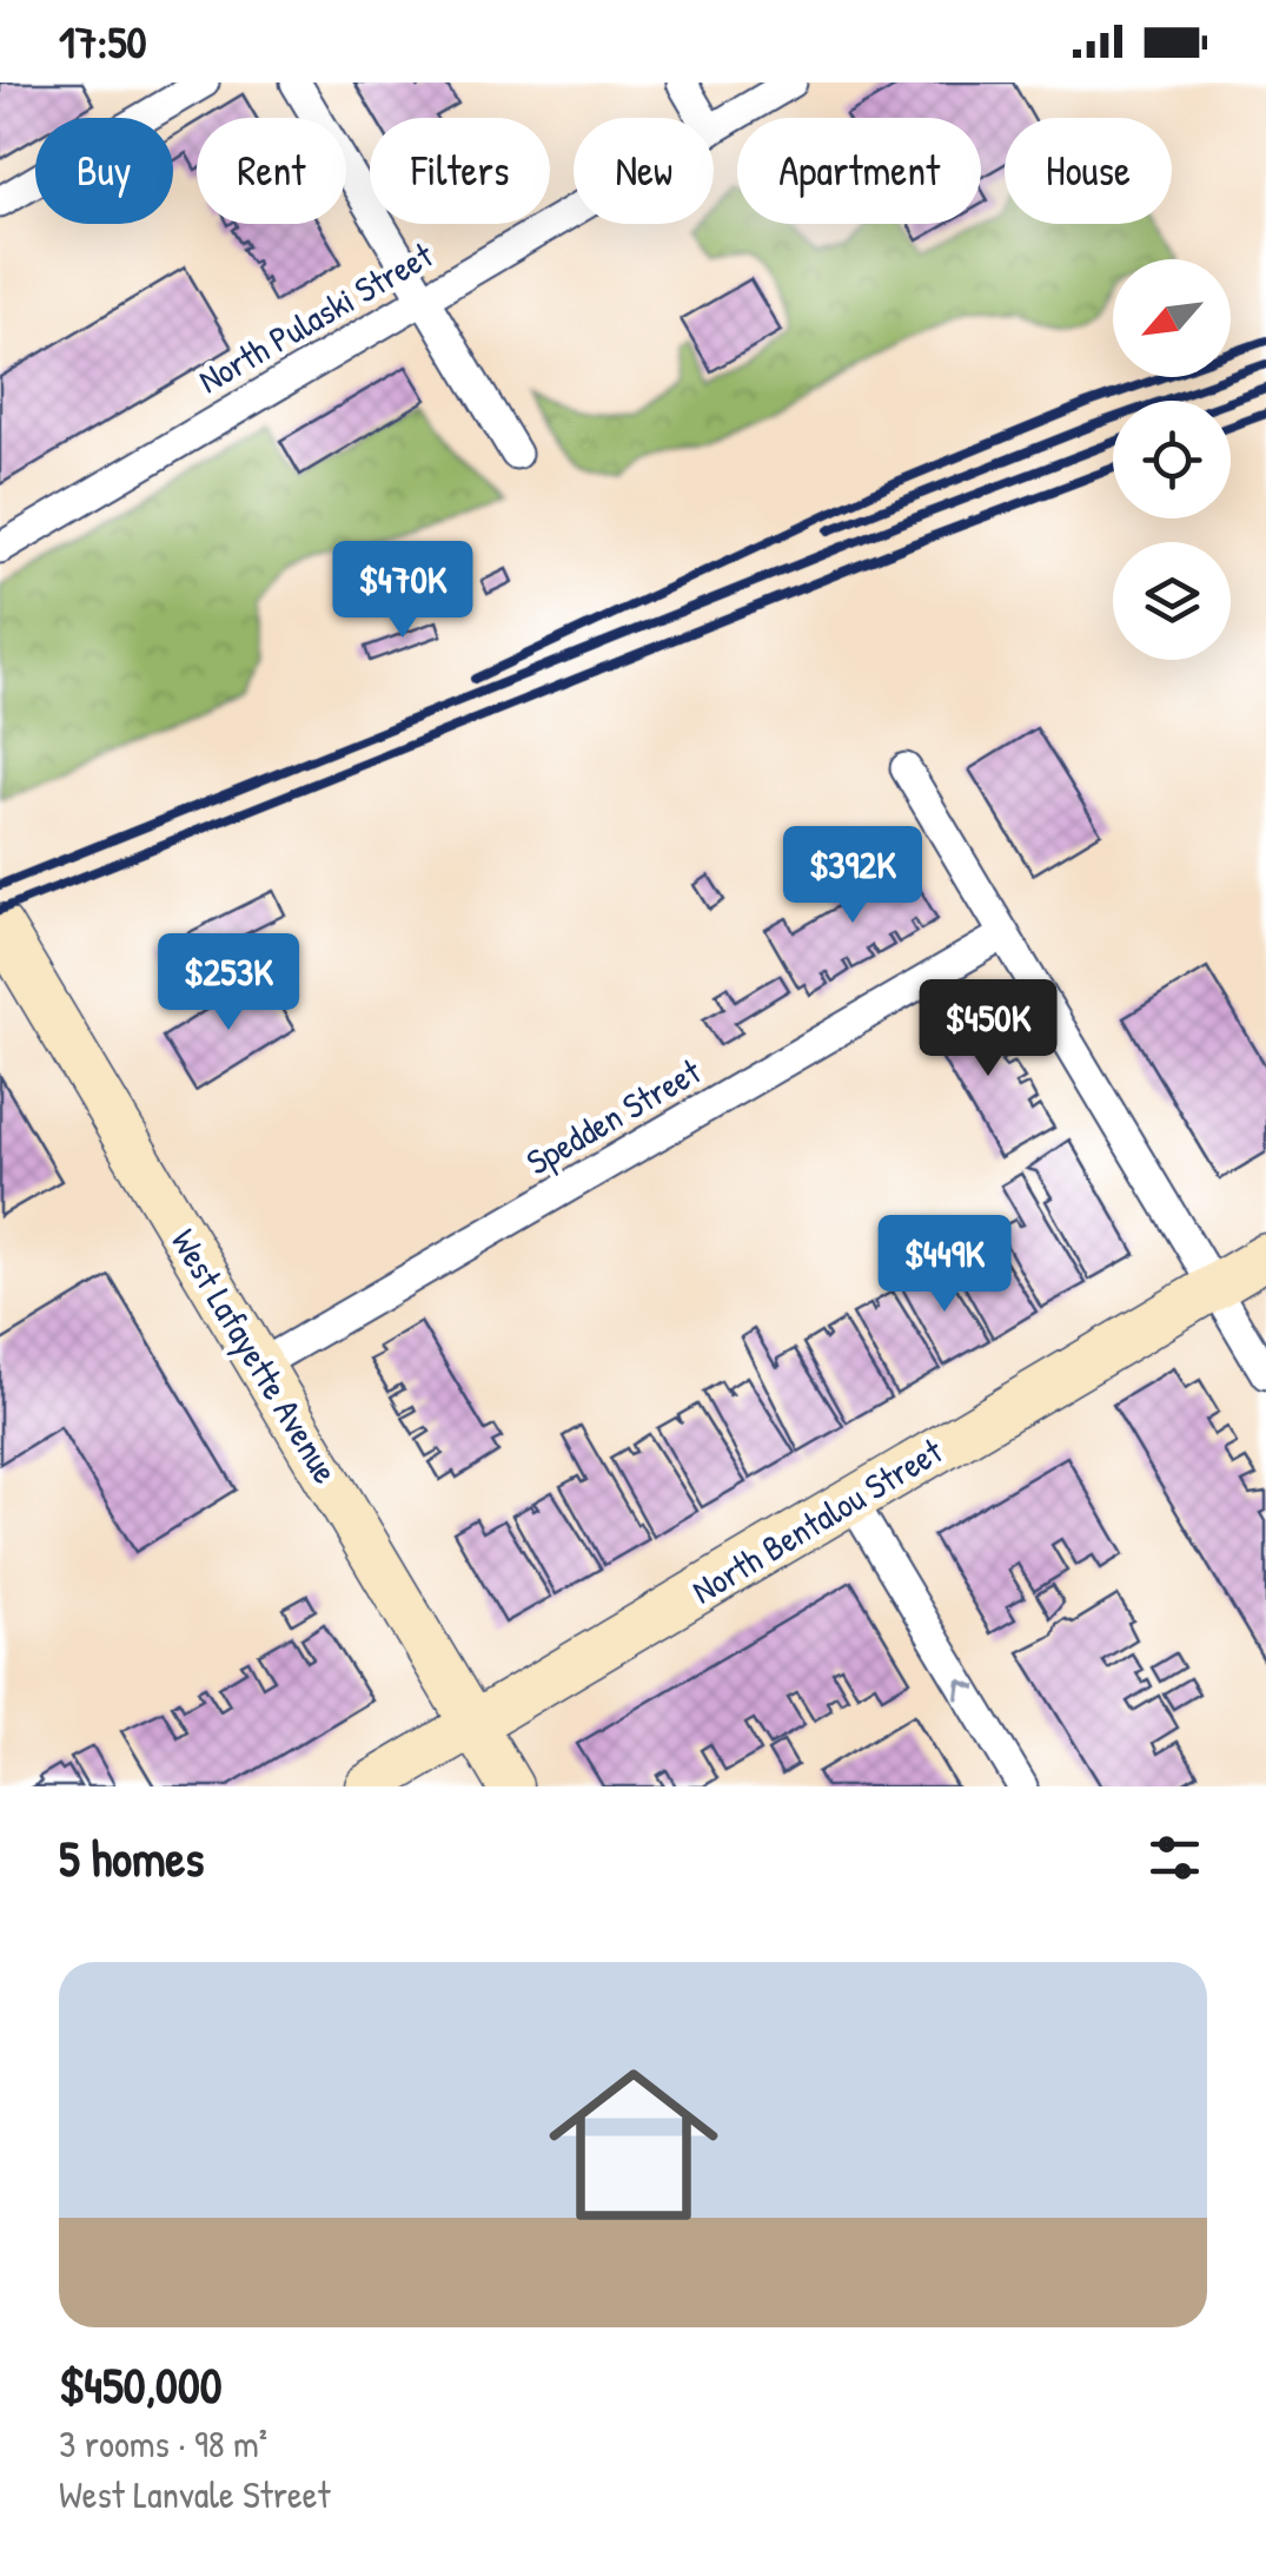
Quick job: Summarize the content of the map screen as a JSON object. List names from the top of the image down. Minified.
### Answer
{"streets":{"street":["North Pulaski Street","Spedden Street","West Lafayette Avenue","North Bentalou Street"]},"crossings":[["Spedden Street","West Lafayette Avenue"],["West Lafayette Avenue","North Bentalou Street"]],"north":"bottom left","page":{"status":"17:50","chip":["Buy","Rent","Filters","New","Apartment","House"],"price":["$470K","$392K","$253K","$450K","$449K"],"heading":"5 homes","list":[{"name":"$450,000","note":"3 rooms · 98 m² · West Lanvale Street"}]}}
